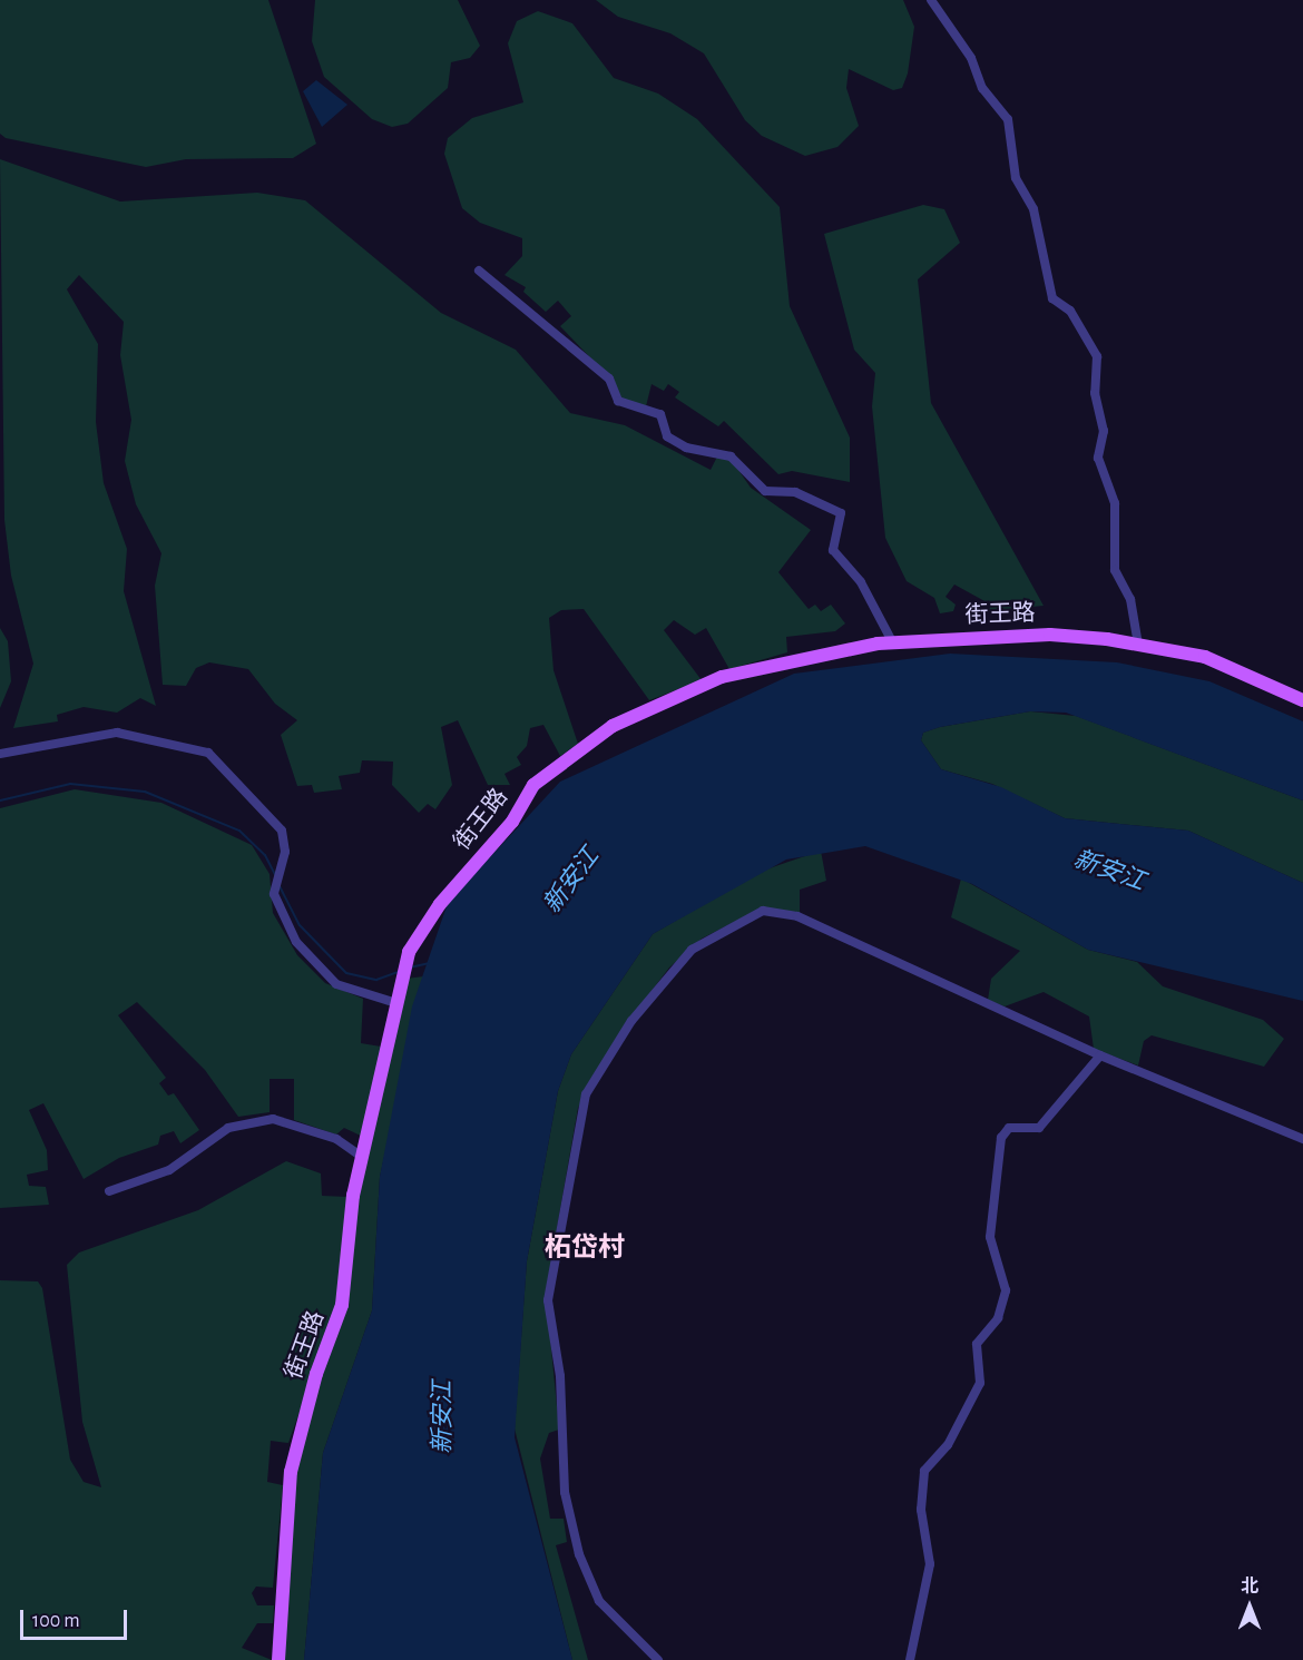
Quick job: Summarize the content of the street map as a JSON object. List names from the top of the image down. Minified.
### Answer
{"streets":{"main road":["街王路"]},"districts":["柘岱村"],"water":["新安江"],"scale_bar":"100 m","north":"top"}
